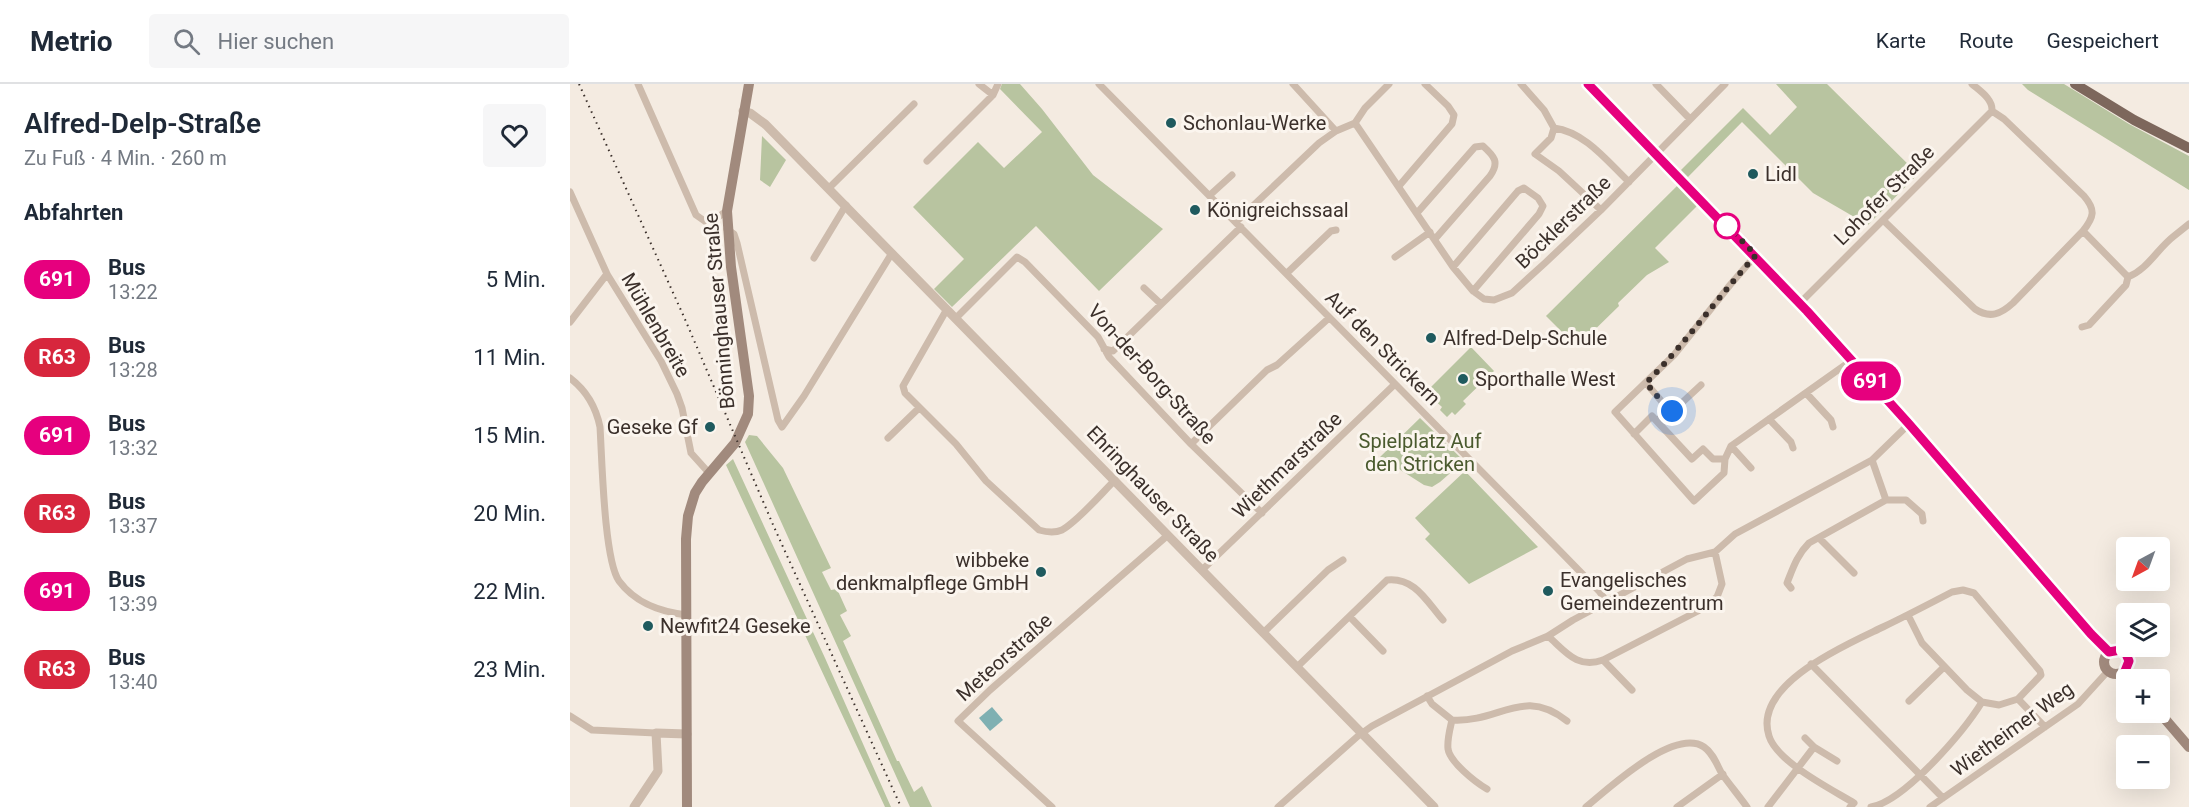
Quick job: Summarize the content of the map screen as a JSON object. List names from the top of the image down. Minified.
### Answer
{"streets":{"main road":["Bönninghauser Straße"],"street":["Lohofer Straße","Böcklerstraße","Mühlenbreite","Auf den Strickern","Von-der-Borg-Straße","Wiethmarstraße","Ehringhauser Straße","Meteorstraße","Wietheimer Weg"]},"crossings":[["Bönninghauser Straße","Mühlenbreite"],["Bönninghauser Straße","Ehringhauser Straße"],["Auf den Strickern","Wiethmarstraße"],["Von-der-Borg-Straße","Wiethmarstraße"],["Von-der-Borg-Straße","Ehringhauser Straße"],["Wiethmarstraße","Ehringhauser Straße"],["Ehringhauser Straße","Meteorstraße"]],"parks":["Spielplatz Auf den Stricken"],"places":["Schonlau-Werke","Lidl","Königreichssaal","Alfred-Delp-Schule","Sporthalle West","Geseke Gf","wibbeke denkmalpflege GmbH","Evangelisches Gemeindezentrum","Newfit24 Geseke"],"lines":["bus line 691"],"north":"bottom left","page":{"header":"Metrio","search":"Hier suchen","nav":["Karte","Route","Gespeichert"],"heading":[["Alfred-Delp-Straße","Zu Fuß · 4 Min. · 260 m"],"Abfahrten"],"on_map":"691","list":[{"mark":"691","name":"Bus","note":"13:22","value":"5 Min."},{"mark":"R63","name":"Bus","note":"13:28","value":"11 Min."},{"mark":"691","name":"Bus","note":"13:32","value":"15 Min."},{"mark":"R63","name":"Bus","note":"13:37","value":"20 Min."},{"mark":"691","name":"Bus","note":"13:39","value":"22 Min."},{"mark":"R63","name":"Bus","note":"13:40","value":"23 Min."}],"map_buttons":["+","−"]}}
